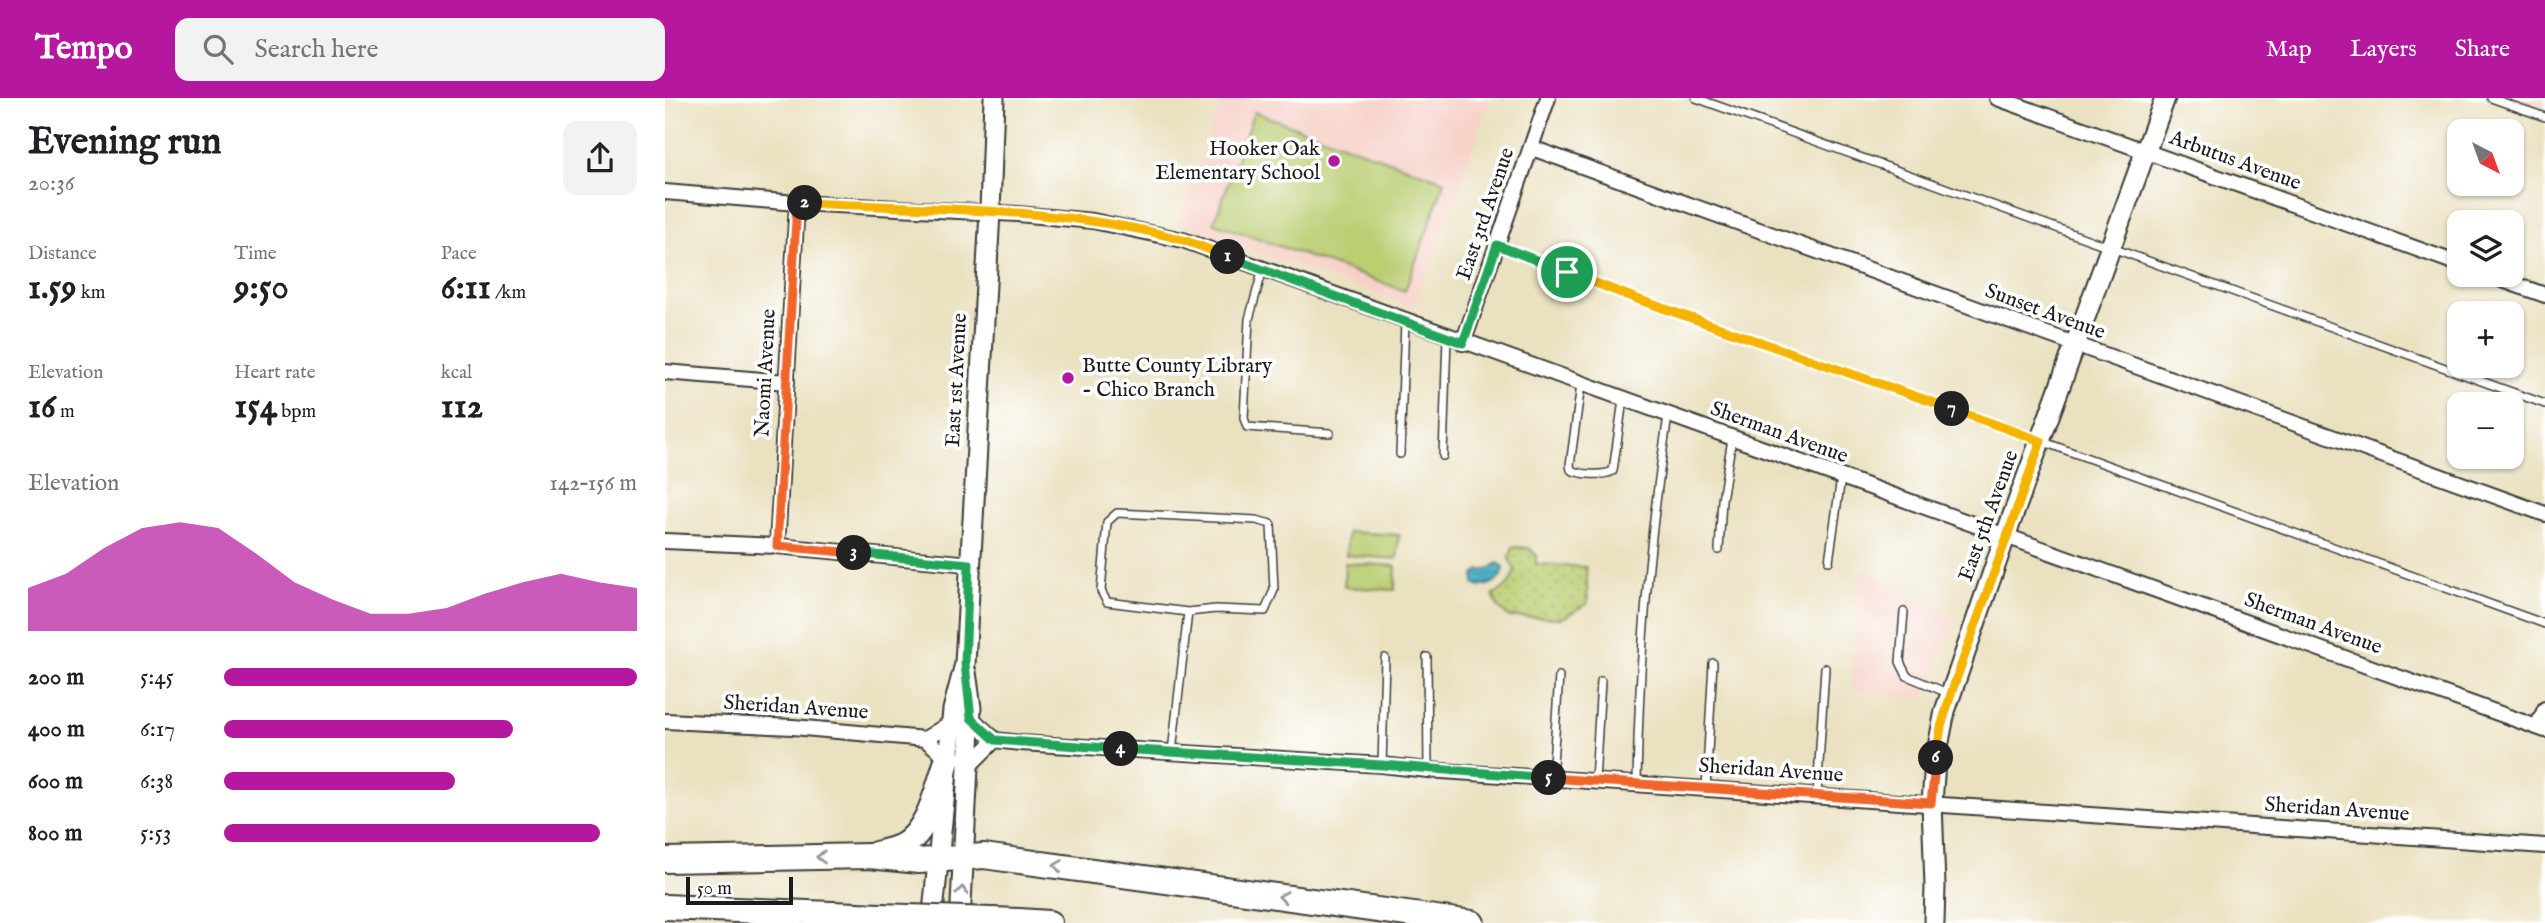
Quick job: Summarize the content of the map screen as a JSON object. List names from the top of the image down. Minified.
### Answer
{"streets":{"street":["Arbutus Avenue","East 3rd Avenue","Sunset Avenue","Naomi Avenue","East 1st Avenue","Sherman Avenue","East 5th Avenue","Sheridan Avenue"]},"crossings":[["Arbutus Avenue","East 5th Avenue"],["East 3rd Avenue","Sunset Avenue"],["East 3rd Avenue","Sherman Avenue"],["Sunset Avenue","East 5th Avenue"],["Naomi Avenue","Sherman Avenue"],["East 1st Avenue","Sherman Avenue"],["Sherman Avenue","East 5th Avenue"],["East 5th Avenue","Sheridan Avenue"]],"places":["Hooker Oak Elementary School","Butte County Library - Chico Branch"],"scale_bar":"50 m","north":"bottom right","page":{"header":"Tempo","search":"Search here","nav":["Map","Layers","Share"],"heading":["Evening run","20:36"],"map_buttons":["+","−"],"pins":["2","1","7","3","4","6","5"],"stats":[["Distance","1.59 km"],["Time","9:50"],["Pace","6:11 /km"],["Elevation","16 m"],["Heart rate","154 bpm"],["kcal","112"]],"chart":["Elevation","142–156 m"],"list":[{"name":"200 m","note":"5:45"},{"name":"400 m","note":"6:17"},{"name":"600 m","note":"6:38"},{"name":"800 m","note":"5:53"}],"scale":"50 m"}}
